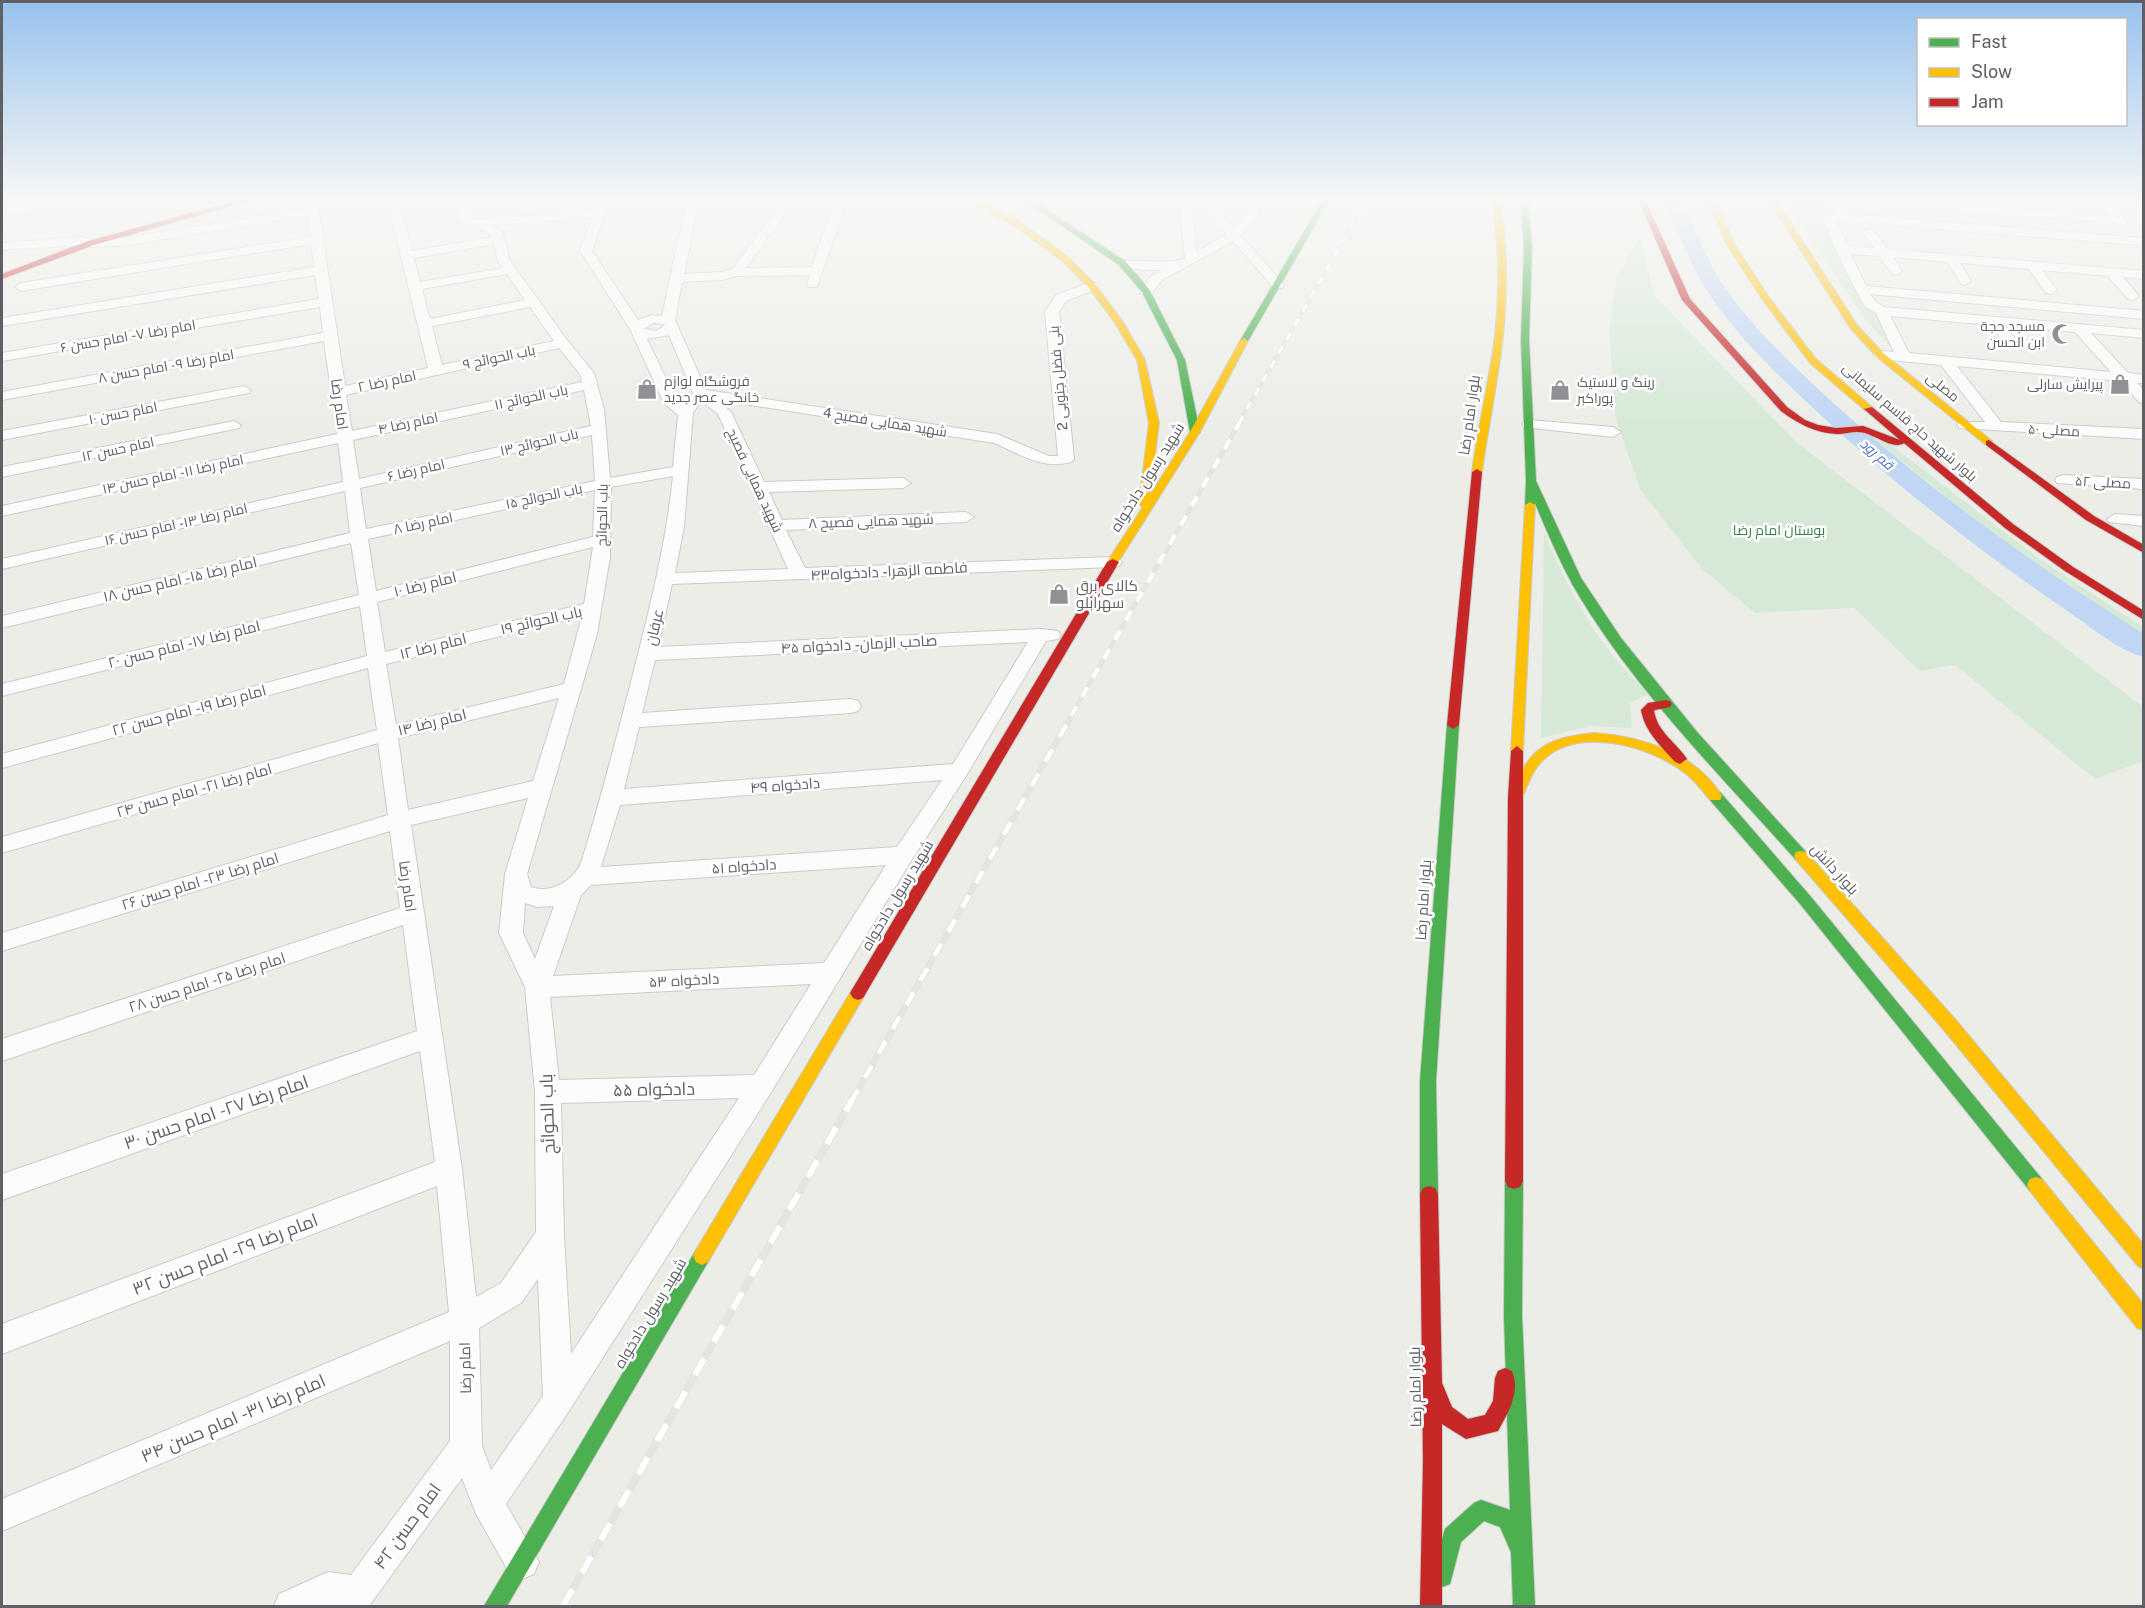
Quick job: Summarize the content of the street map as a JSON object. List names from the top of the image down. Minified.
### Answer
{"streets":{"main road":["مصلی","بلوار امام رضا","بلوار شهید حاج قاسم سلیمانی","شهید رسول دادخواه","بلوار دانش"],"street":["امام رضا ۷ - امام حسن ۶","باب الحوائج ۹","امام رضا ۹ - امام حسن ۸","بنی فضل جنوبی 2","امام رضا ۲","باب الحوائج ۱۱","امام رضا","امام حسن ۱۰","شهید همایی فصیح 4","امام رضا ۴","مصلی ۵۰","باب الحوائج ۱۳","امام حسن ۱۲","امام رضا ۶","امام رضا ۱۱ - امام حسن ۱۴","شهید همایی فصیح","مصلی ۵۲","باب الحوائج ۱۵","باب الحوائج","شهید همایی فصیح ۸","امام رضا ۸","امام رضا ۱۳ - امام حسن ۱۶","فاطمه الزهرا - دادخواه۴۳","امام رضا ۱۵ - امام حسن ۱۸","امام رضا ۱۰","باب الحوائج ۱۹","عرفان","امام رضا ۱۷ - امام حسن ۲۰","صاحب الزمان - دادخواه ۴۵","امام رضا ۱۲","امام رضا ۱۹ - امام حسن ۲۲","امام رضا ۱۴","دادخواه ۴۹","امام رضا ۲۱ - امام حسن ۲۴","دادخواه ۵۱","امام رضا ۲۳ - امام حسن ۲۶","دادخواه ۵۳","امام رضا ۲۵ - امام حسن ۲۸","دادخواه ۵۵","امام رضا ۲۷ - امام حسن ۳۰","امام رضا ۲۹ - امام حسن ۳۲","امام رضا ۳۱ - امام حسن ۳۴","امام حسن ۴۲"]},"crossings":[["امام رضا ۷ - امام حسن ۶","امام رضا"],["باب الحوائج ۹","امام رضا ۲"],["باب الحوائج ۹","باب الحوائج"],["امام رضا ۹ - امام حسن ۸","امام رضا"],["بنی فضل جنوبی 2","شهید همایی فصیح 4"],["امام رضا ۲","امام رضا"],["مصلی","مصلی ۵۰"],["باب الحوائج ۱۱","امام رضا ۴"],["باب الحوائج ۱۱","باب الحوائج"],["امام رضا","امام رضا ۴"],["امام رضا","امام رضا ۶"],["امام رضا","امام رضا ۱۱ - امام حسن ۱۴"],["امام رضا","شهید رسول دادخواه"],["امام رضا","امام رضا ۸"],["امام رضا","امام رضا ۱۳ - امام حسن ۱۶"],["امام رضا","امام رضا ۱۵ - امام حسن ۱۸"],["امام رضا","امام رضا ۱۰"],["امام رضا","امام رضا ۱۷ - امام حسن ۲۰"],["امام رضا","امام رضا ۱۲"],["امام رضا","امام رضا ۱۹ - امام حسن ۲۲"],["امام رضا","امام رضا ۱۴"],["امام رضا","امام رضا ۲۱ - امام حسن ۲۴"],["امام رضا","امام رضا ۲۳ - امام حسن ۲۶"],["امام رضا","امام رضا ۲۵ - امام حسن ۲۸"],["امام رضا","امام رضا ۲۷ - امام حسن ۳۰"],["امام رضا","امام رضا ۲۹ - امام حسن ۳۲"],["امام رضا","امام رضا ۳۱ - امام حسن ۳۴"],["امام رضا","امام حسن ۴۲"],["شهید همایی فصیح 4","شهید همایی فصیح"],["امام رضا ۴","امام رضا ۱۱ - امام حسن ۱۴"],["باب الحوائج ۱۳","امام رضا ۶"],["باب الحوائج ۱۳","باب الحوائج"],["امام رضا ۶","امام رضا ۱۳ - امام حسن ۱۶"],["شهید رسول دادخواه","فاطمه الزهرا - دادخواه۴۳"],["شهید رسول دادخواه","صاحب الزمان - دادخواه ۴۵"],["شهید همایی فصیح","شهید همایی فصیح ۸"],["شهید همایی فصیح","فاطمه الزهرا - دادخواه۴۳"],["باب الحوائج ۱۵","باب الحوائج"],["باب الحوائج ۱۵","امام رضا ۸"],["باب الحوائج ۱۵","عرفان"],["باب الحوائج","امام رضا ۱۰"],["باب الحوائج","باب الحوائج ۱۹"],["باب الحوائج","عرفان"],["باب الحوائج","امام رضا ۱۴"],["باب الحوائج","امام رضا ۲۳ - امام حسن ۲۶"],["باب الحوائج","دادخواه ۵۳"],["باب الحوائج","دادخواه ۵۵"],["امام رضا ۸","امام رضا ۱۵ - امام حسن ۱۸"],["فاطمه الزهرا - دادخواه۴۳","عرفان"],["امام رضا ۱۰","امام رضا ۱۷ - امام حسن ۲۰"],["باب الحوائج ۱۹","امام رضا ۱۲"],["عرفان","صاحب الزمان - دادخواه ۴۵"],["عرفان","دادخواه ۴۹"],["عرفان","دادخواه ۵۱"],["عرفان","دادخواه ۵۳"],["امام رضا ۱۲","امام رضا ۱۹ - امام حسن ۲۲"],["امام رضا ۱۴","امام رضا ۲۱ - امام حسن ۲۴"]],"water":["قم رود"],"parks":["بوستان امام رضا"],"places":{"mosque":["مسجد حجة ابن الحسن"],"shop":["پیرایش سارلی","فروشگاه لوازم خانگی عصر جدید","رینگ و لاستیک پوراکبر","کالای برق سهرابلو"]},"legend":["Fast","Slow","Jam"]}
